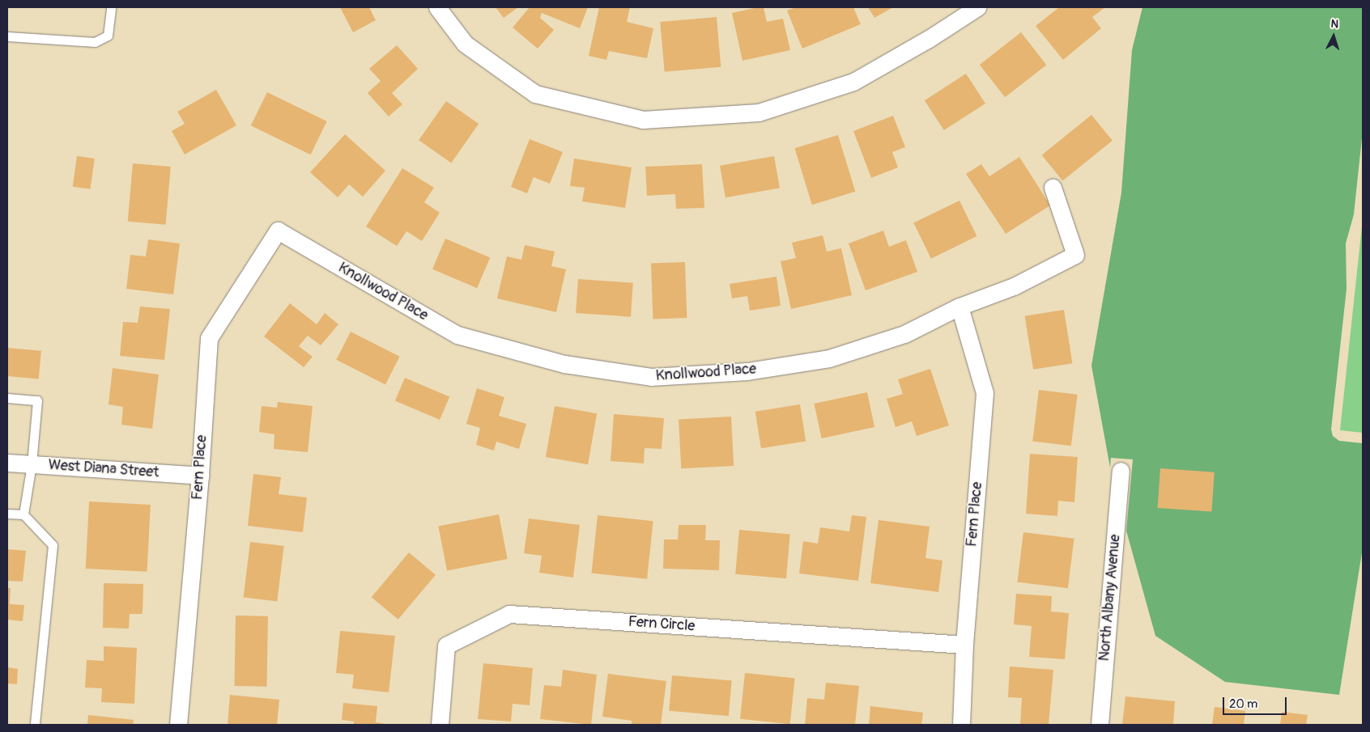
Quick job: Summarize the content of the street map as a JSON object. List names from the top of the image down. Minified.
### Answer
{"streets":{"street":["Knollwood Place","Fern Place","West Diana Street","North Albany Avenue","Fern Circle"]},"crossings":[["Knollwood Place","Fern Place"],["Fern Place","West Diana Street"],["Fern Place","Fern Circle"]],"scale_bar":"20 m","north":"top"}
